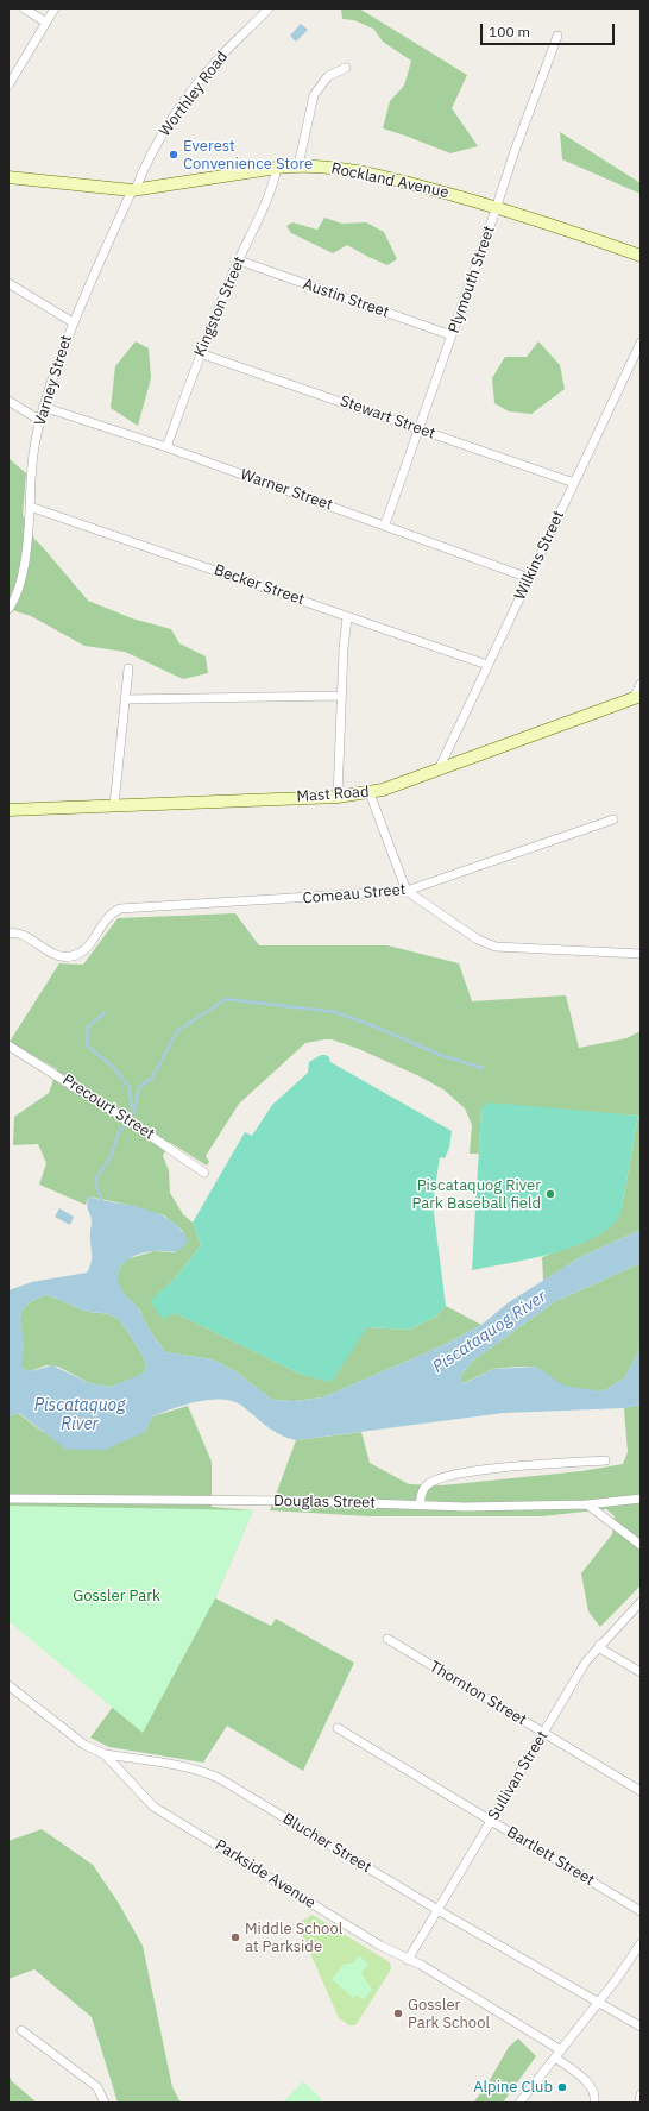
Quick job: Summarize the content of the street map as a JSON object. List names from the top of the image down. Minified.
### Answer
{"streets":{"street":["Worthley Road","Rockland Avenue","Plymouth Street","Austin Street","Kingston Street","Varney Street","Stewart Street","Warner Street","Wilkins Street","Becker Street","Mast Road","Comeau Street","Precourt Street","Douglas Street","Thornton Street","Sullivan Street","Blucher Street","Bartlett Street","Parkside Avenue"]},"crossings":[["Worthley Road","Rockland Avenue"],["Worthley Road","Varney Street"],["Rockland Avenue","Plymouth Street"],["Rockland Avenue","Kingston Street"],["Rockland Avenue","Varney Street"],["Plymouth Street","Austin Street"],["Plymouth Street","Stewart Street"],["Plymouth Street","Warner Street"],["Austin Street","Kingston Street"],["Kingston Street","Stewart Street"],["Kingston Street","Warner Street"],["Varney Street","Warner Street"],["Varney Street","Becker Street"],["Stewart Street","Wilkins Street"],["Warner Street","Wilkins Street"],["Wilkins Street","Becker Street"],["Wilkins Street","Mast Road"],["Thornton Street","Sullivan Street"],["Sullivan Street","Blucher Street"],["Sullivan Street","Bartlett Street"],["Sullivan Street","Parkside Avenue"],["Blucher Street","Parkside Avenue"]],"water":["Piscataquog River"],"parks":["Gossler Park"],"places":["Everest Convenience Store","Piscataquog River Park Baseball field","Middle School at Parkside","Gossler Park School","Alpine Club"],"scale_bar":"100 m"}
